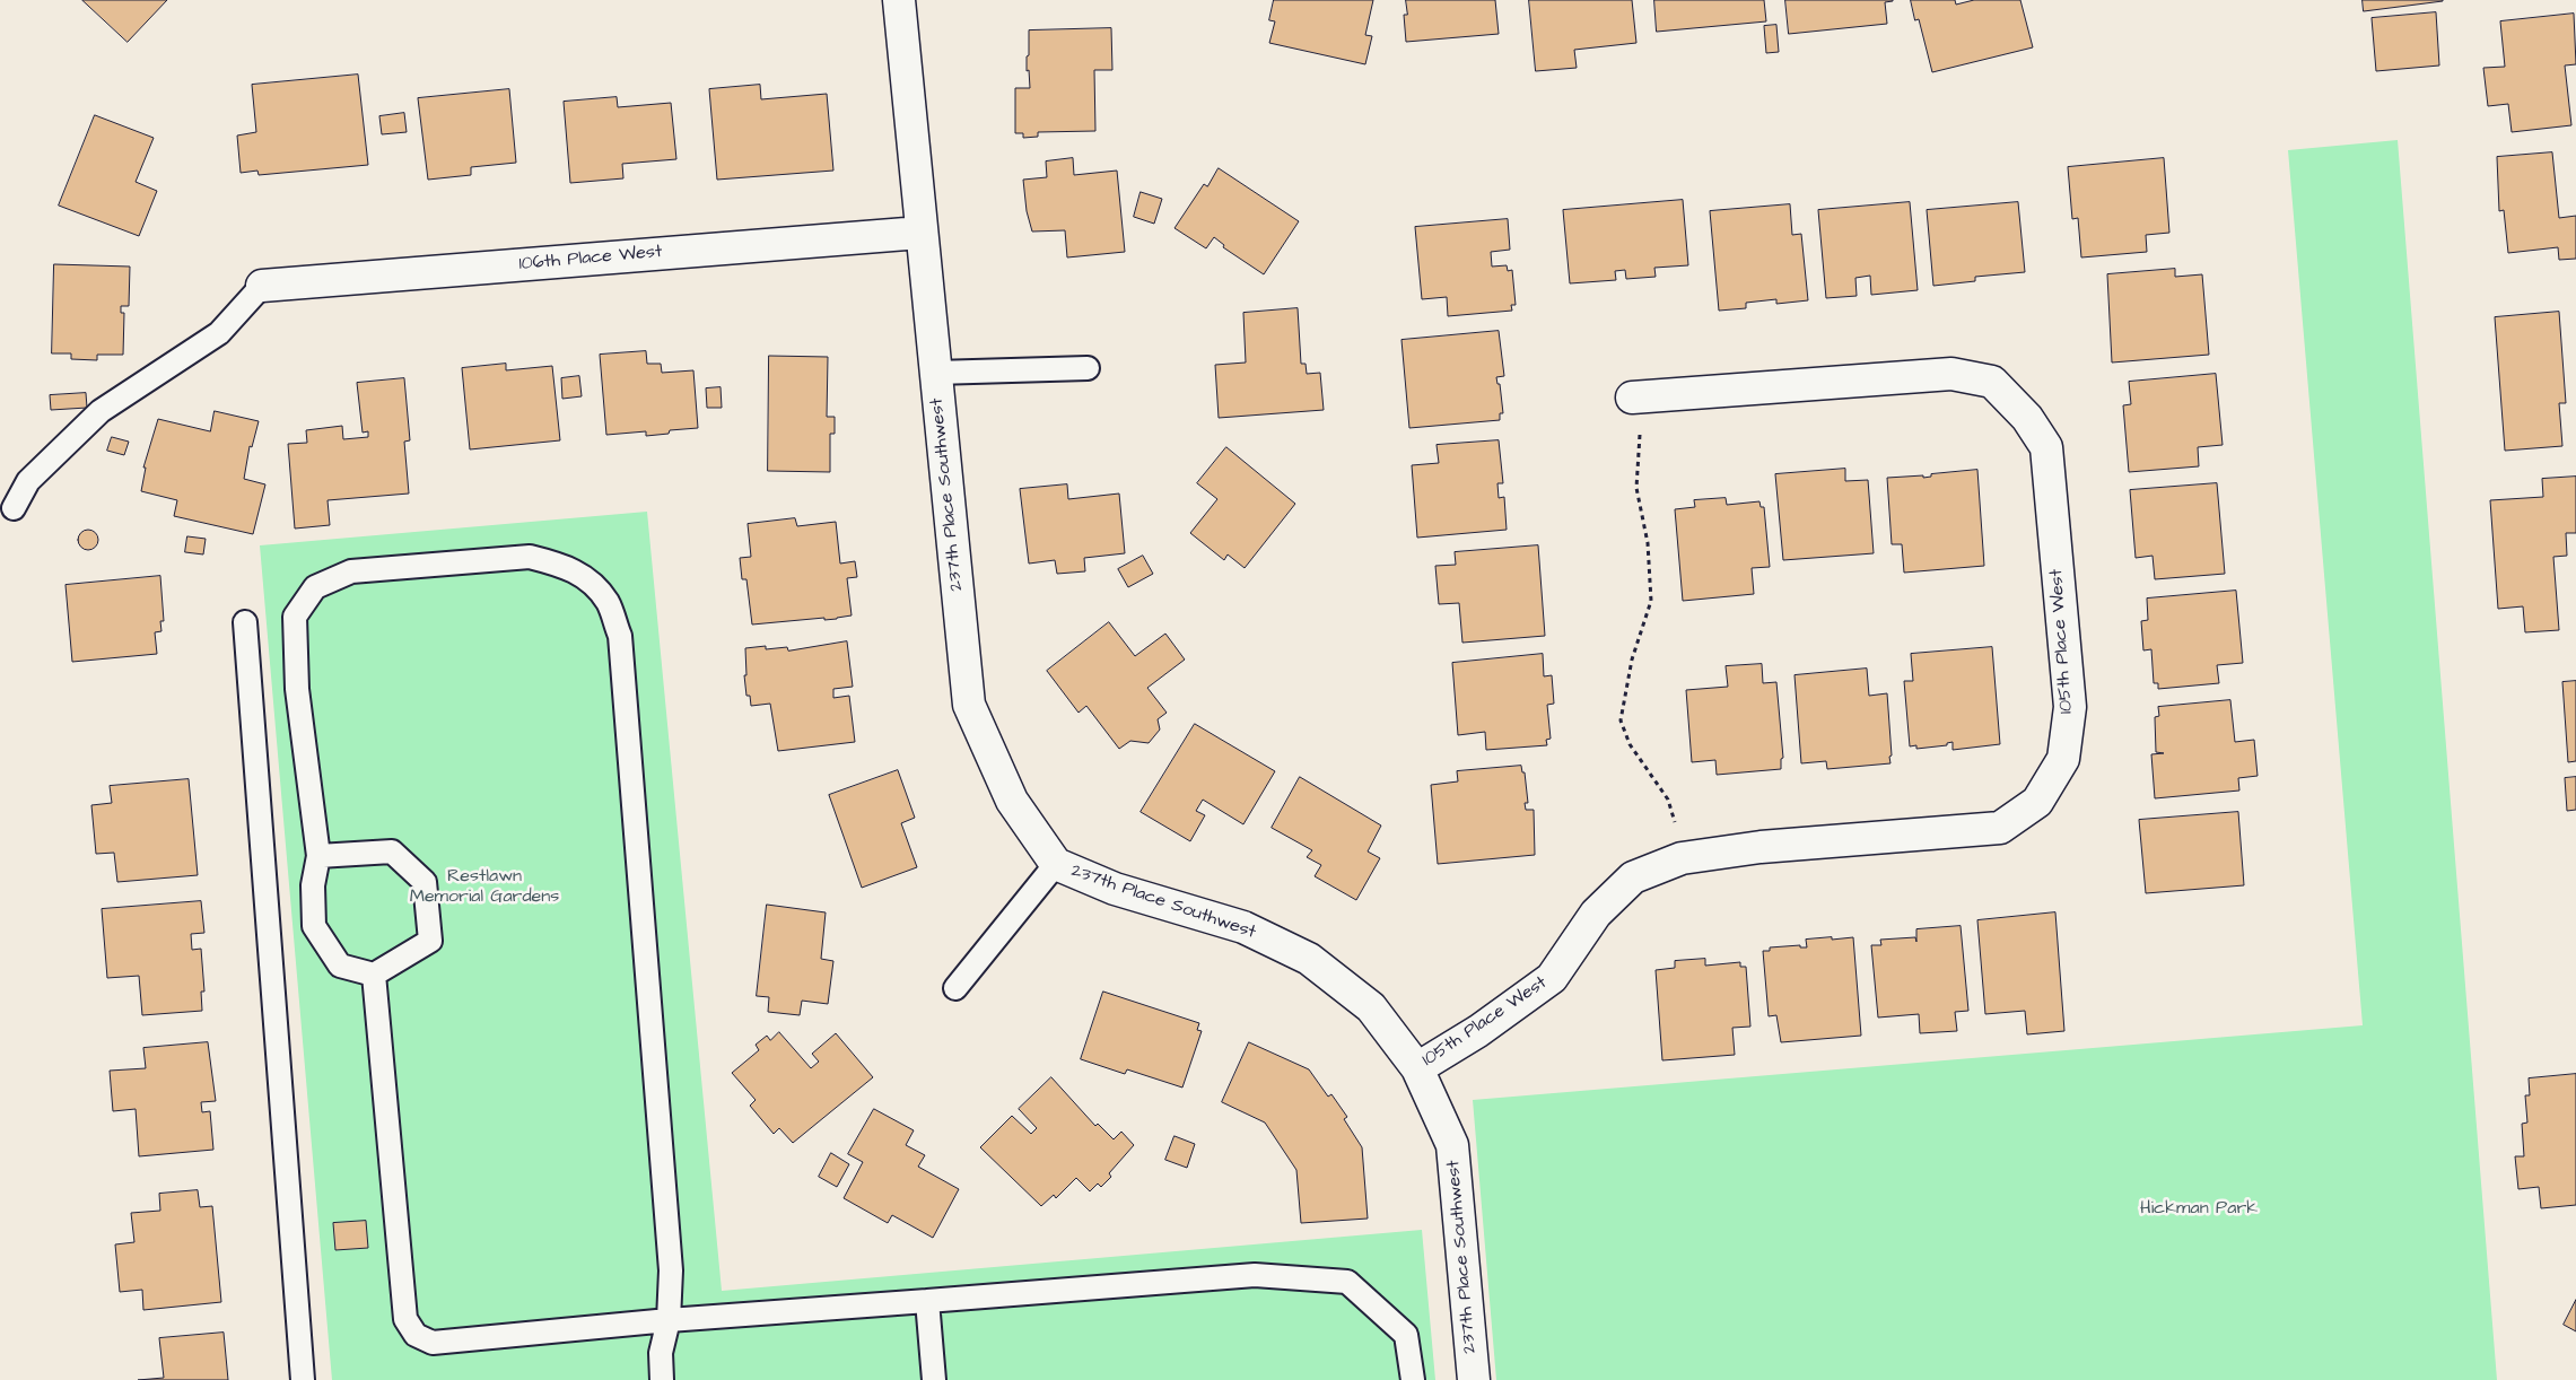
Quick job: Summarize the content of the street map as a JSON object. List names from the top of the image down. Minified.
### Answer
{"streets":{"street":["106th Place West","237th Place Southwest","105th Place West"]},"crossings":[["106th Place West","237th Place Southwest"],["237th Place Southwest","105th Place West"]],"parks":["Restlawn Memorial Gardens","Hickman Park"]}
